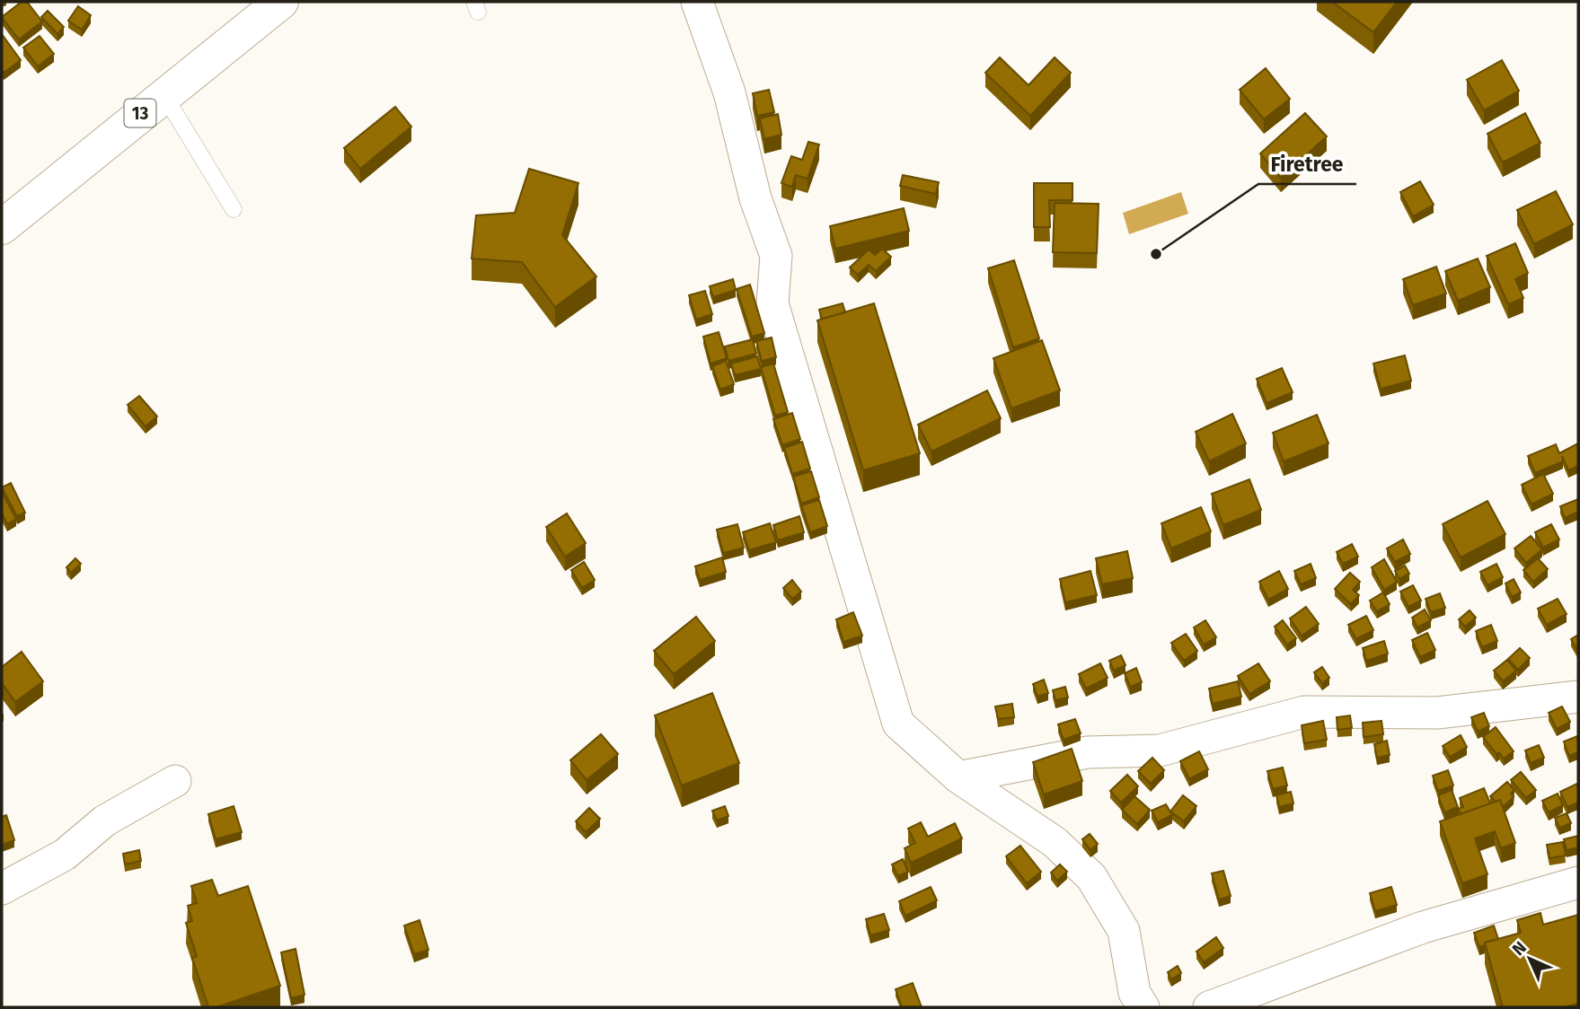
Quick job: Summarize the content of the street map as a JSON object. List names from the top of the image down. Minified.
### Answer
{"streets":{"main road":["13"]},"places":["Firetree"],"north":"top left"}
